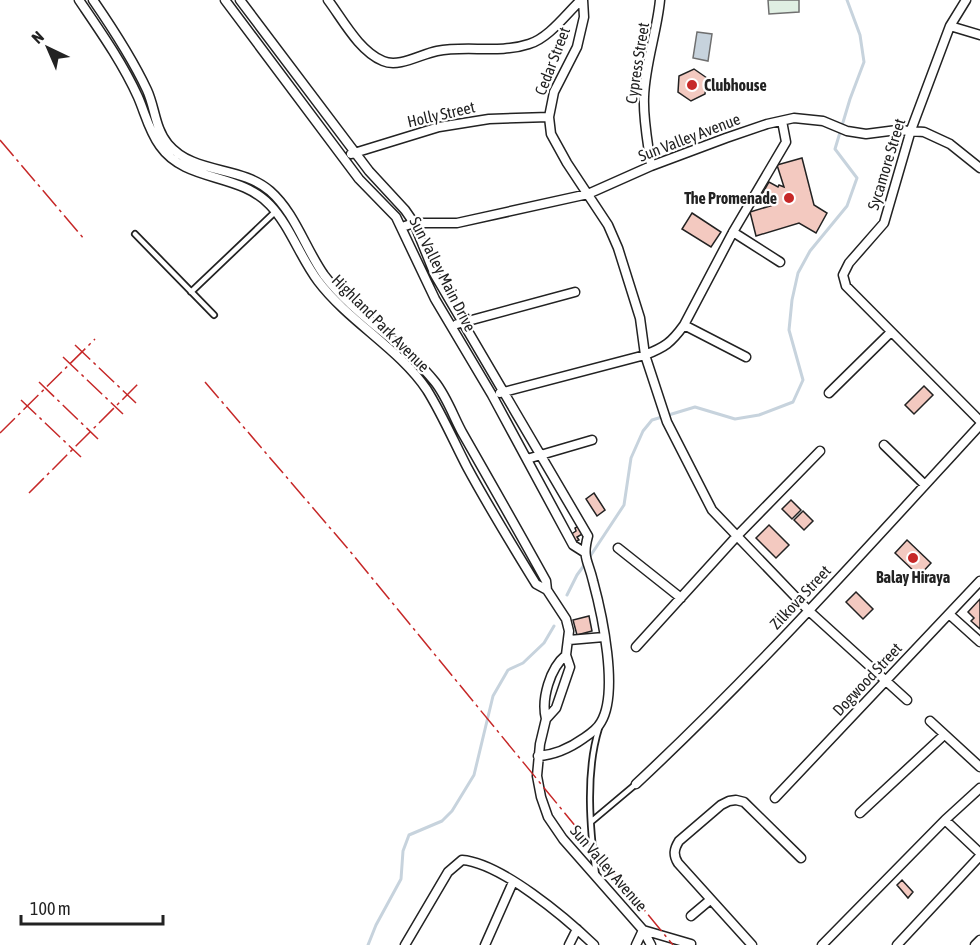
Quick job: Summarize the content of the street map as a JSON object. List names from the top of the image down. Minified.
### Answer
{"streets":{"street":["Cedar Street","Cypress Street","Holly Street","Sun Valley Avenue","Sycamore Street","Sun Valley Main Drive","Highland Park Avenue","Zilkova Street","Dogwood Street"]},"crossings":[["Cedar Street","Holly Street"],["Cedar Street","Sun Valley Avenue"],["Cedar Street","Zilkova Street"],["Cedar Street","Dogwood Street"],["Cypress Street","Sun Valley Avenue"],["Holly Street","Sun Valley Main Drive"],["Sun Valley Avenue","Sycamore Street"],["Sun Valley Avenue","Sun Valley Main Drive"],["Sun Valley Avenue","Highland Park Avenue"],["Sycamore Street","Zilkova Street"]],"places":["Clubhouse","The Promenade","Balay Hiraya"],"scale_bar":"100 m","north":"top left"}
